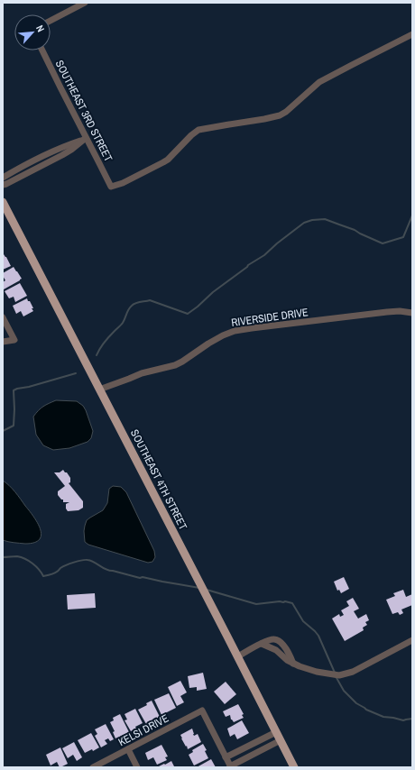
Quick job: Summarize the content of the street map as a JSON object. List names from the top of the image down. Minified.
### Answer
{"streets":{"main road":["SOUTHEAST 4TH STREET"],"street":["SOUTHEAST 3RD STREET","RIVERSIDE DRIVE","KELSI DRIVE"]},"crossings":[["RIVERSIDE DRIVE","SOUTHEAST 4TH STREET"]],"north":"top right"}
